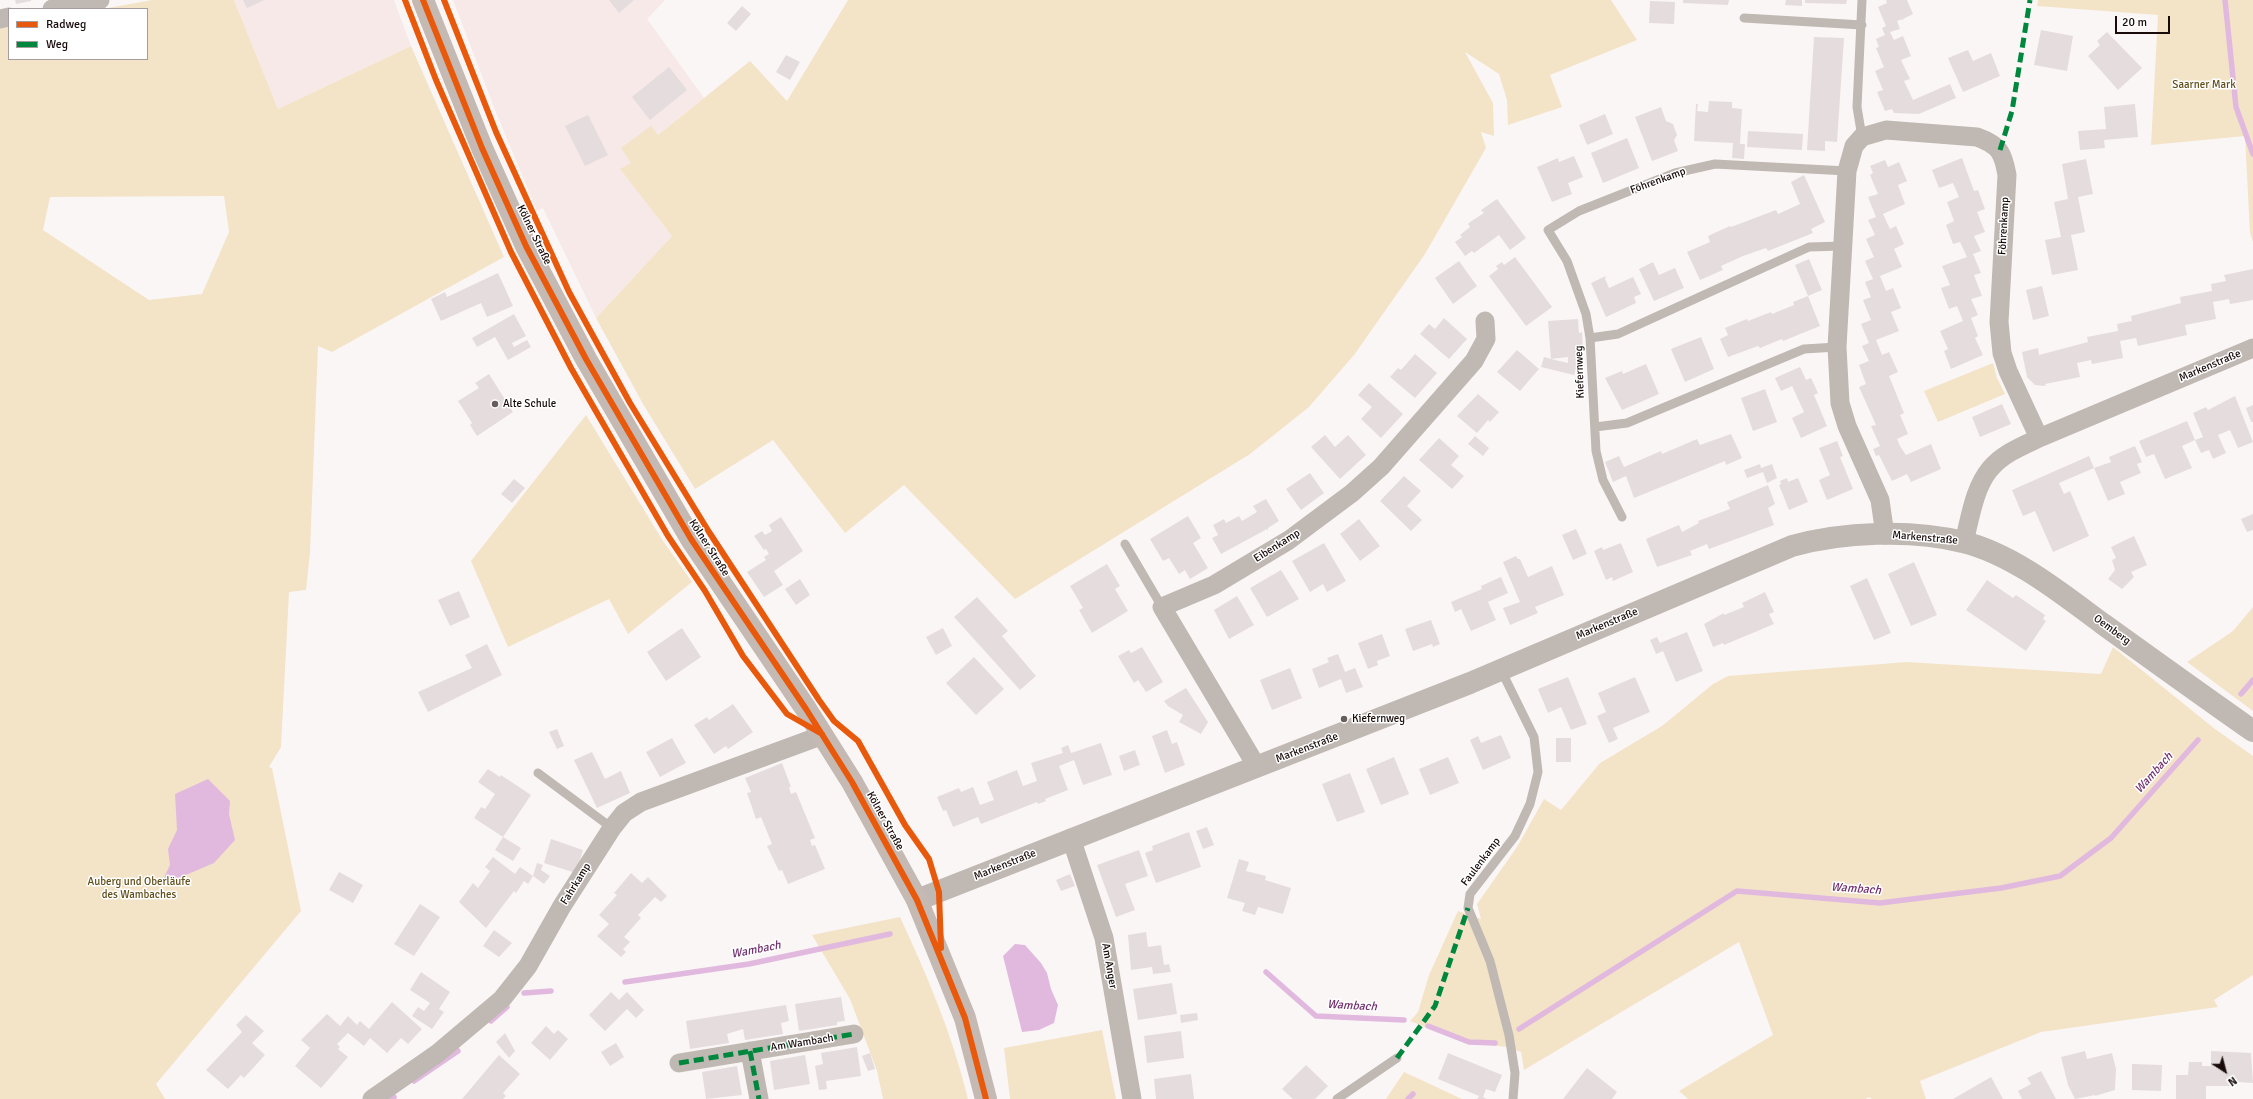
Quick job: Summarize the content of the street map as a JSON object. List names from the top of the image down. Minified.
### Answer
{"streets":{"main road":["Kölner Straße"],"street":["Föhrenkamp","Markenstraße","Eibenkamp","Oemberg","Fahrkamp","Am Anger","Am Wambach"],"lane":["Kiefernweg","Faulenkamp"]},"crossings":[["Föhrenkamp","Markenstraße"],["Föhrenkamp","Kiefernweg"],["Kölner Straße","Markenstraße"],["Kölner Straße","Fahrkamp"],["Markenstraße","Oemberg"],["Markenstraße","Faulenkamp"],["Markenstraße","Am Anger"]],"water":["Wambach"],"parks":["Saarner Mark","Auberg und Oberläufe des Wambaches"],"places":["Alte Schule","Kiefernweg"],"legend":["Radweg","Weg"],"scale_bar":"20 m","north":"bottom right"}
